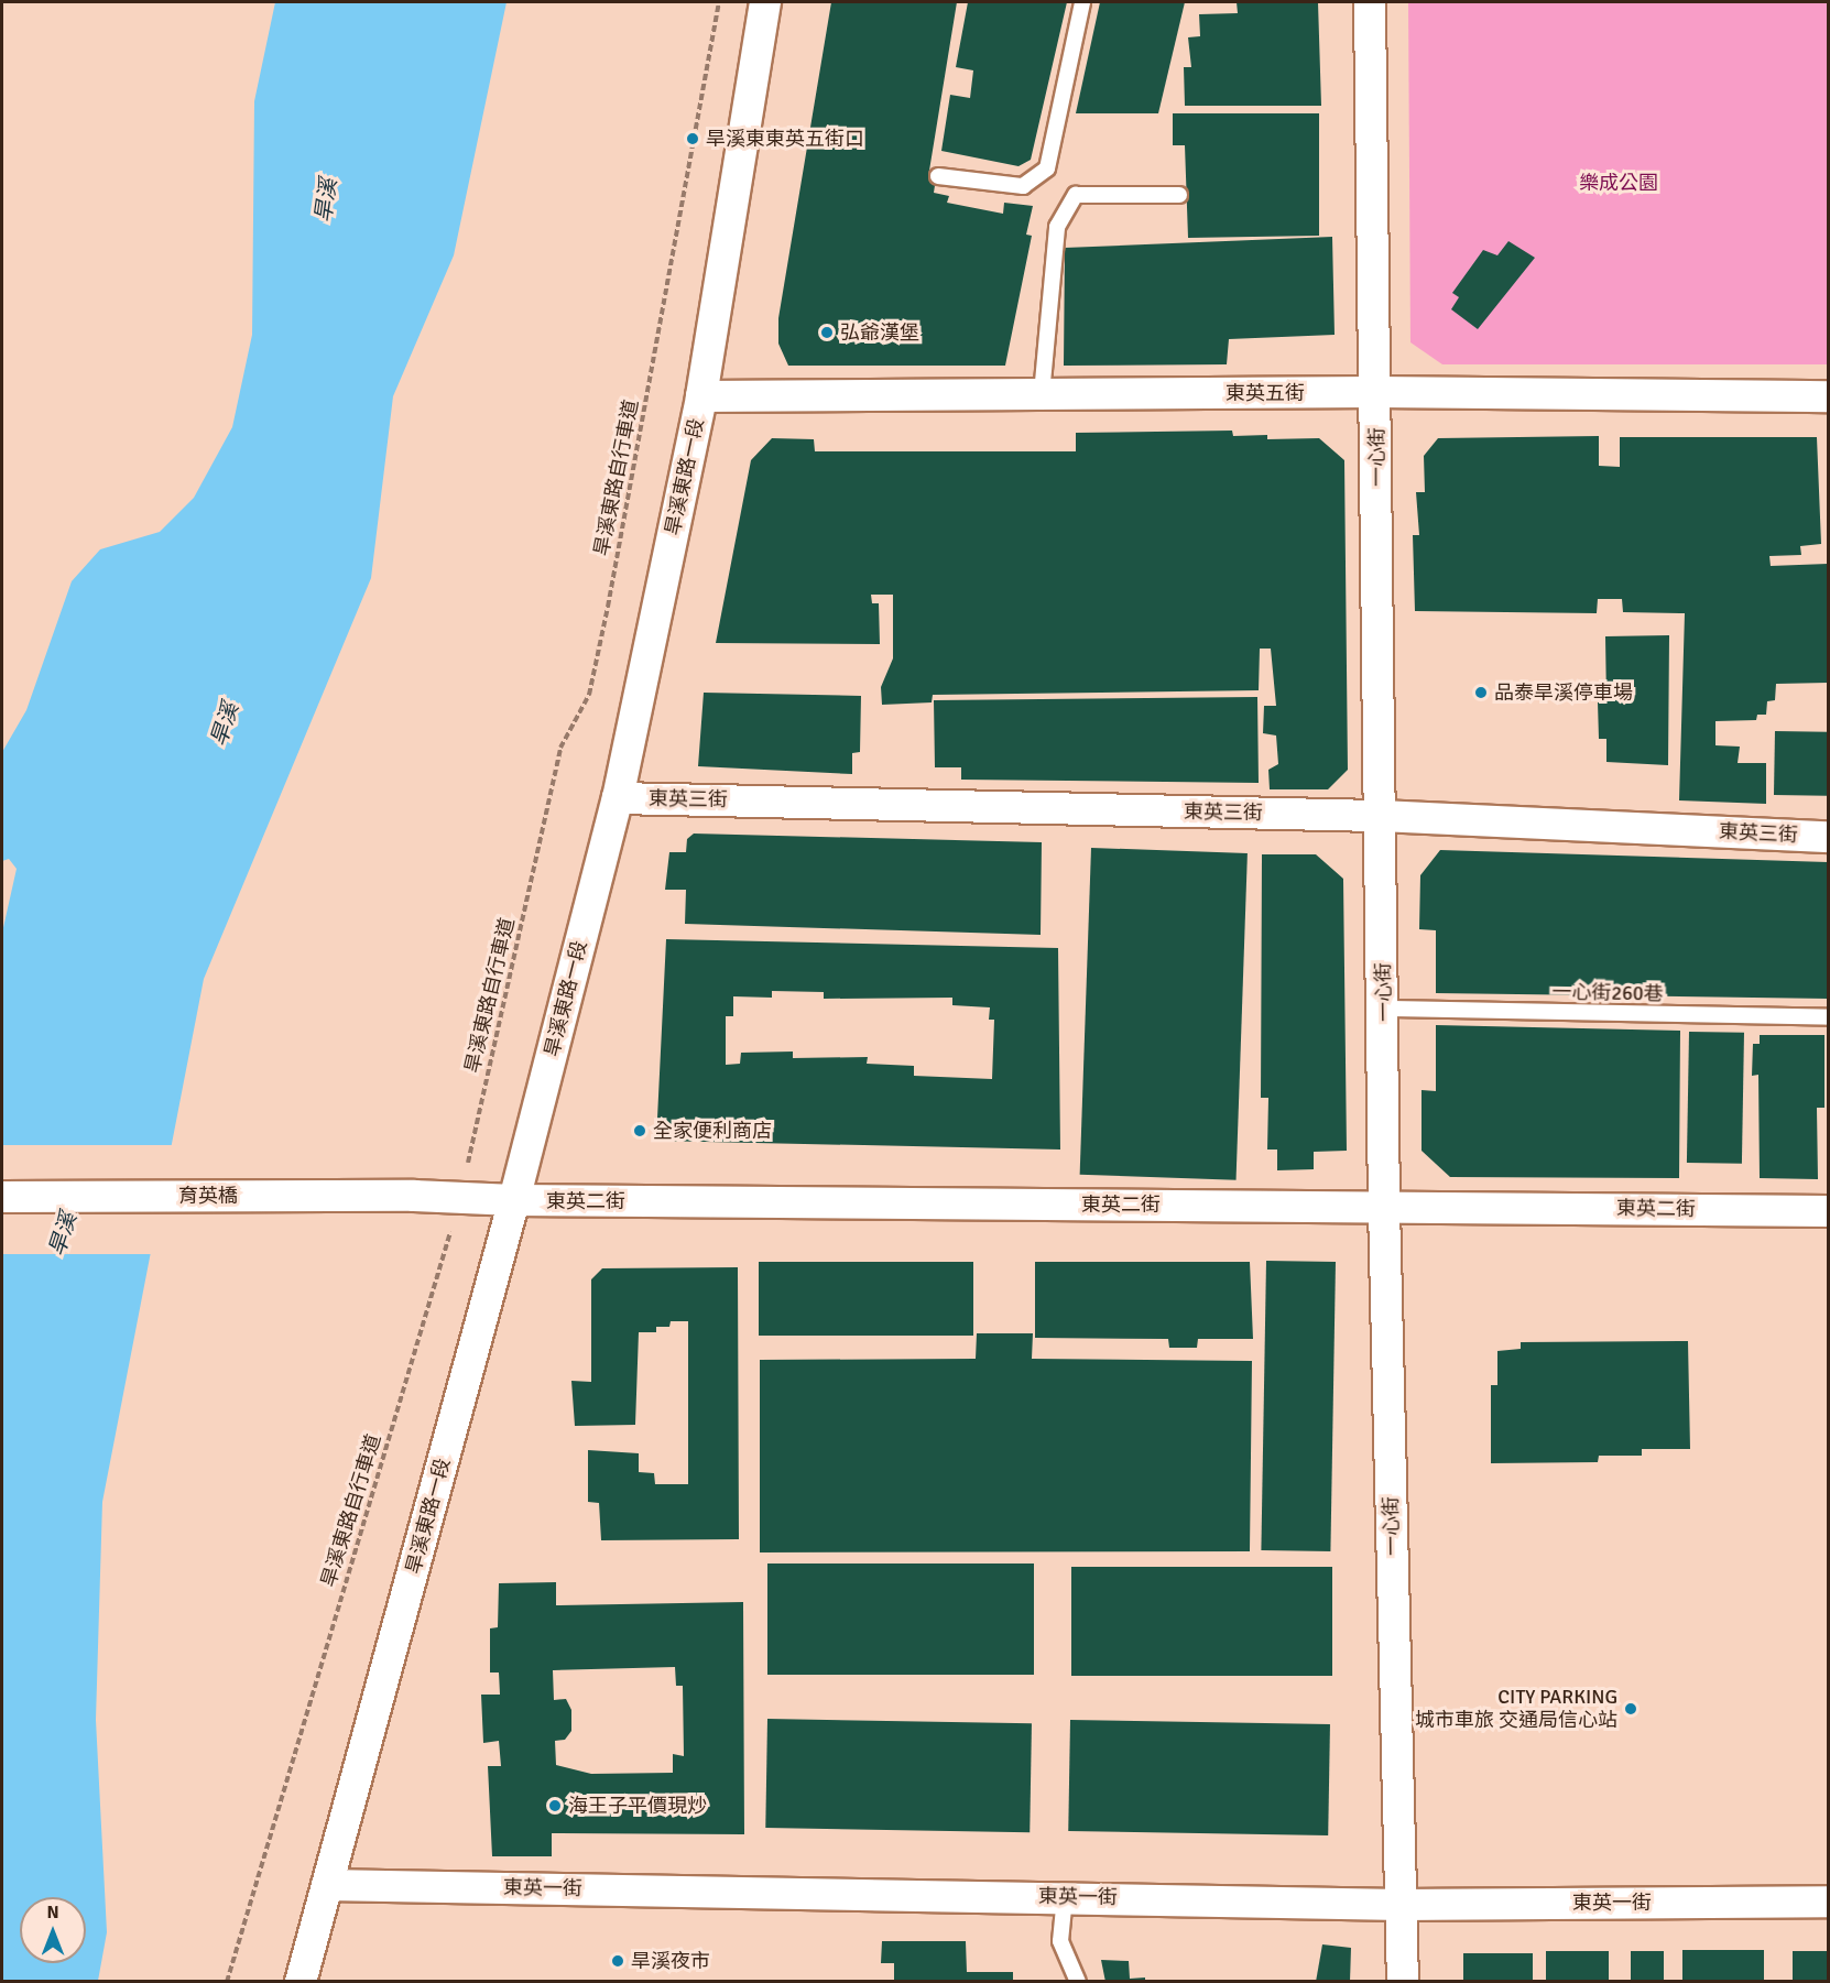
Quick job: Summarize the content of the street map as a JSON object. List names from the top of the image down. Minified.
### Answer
{"streets":{"street":["東英五街","一心街","旱溪東路一段","東英三街","育英橋","東英二街","東英一街"],"lane":["一心街260巷"],"path":["旱溪東路自行車道"]},"crossings":[["東英五街","一心街"],["東英五街","旱溪東路一段"],["一心街","東英三街"],["一心街","一心街260巷"],["一心街","東英二街"],["一心街","東英一街"],["旱溪東路一段","東英三街"],["旱溪東路一段","東英二街"],["旱溪東路一段","東英一街"],["旱溪東路自行車道","東英二街"],["育英橋","東英二街"]],"water":["旱溪"],"parks":["樂成公園"],"places":["旱溪東東英五街口","弘爺漢堡","品泰旱溪停車場","全家便利商店","CITY PARKING 城市車旅 交通局信心站","海王子平價現炒","旱溪夜市"],"north":"top"}
